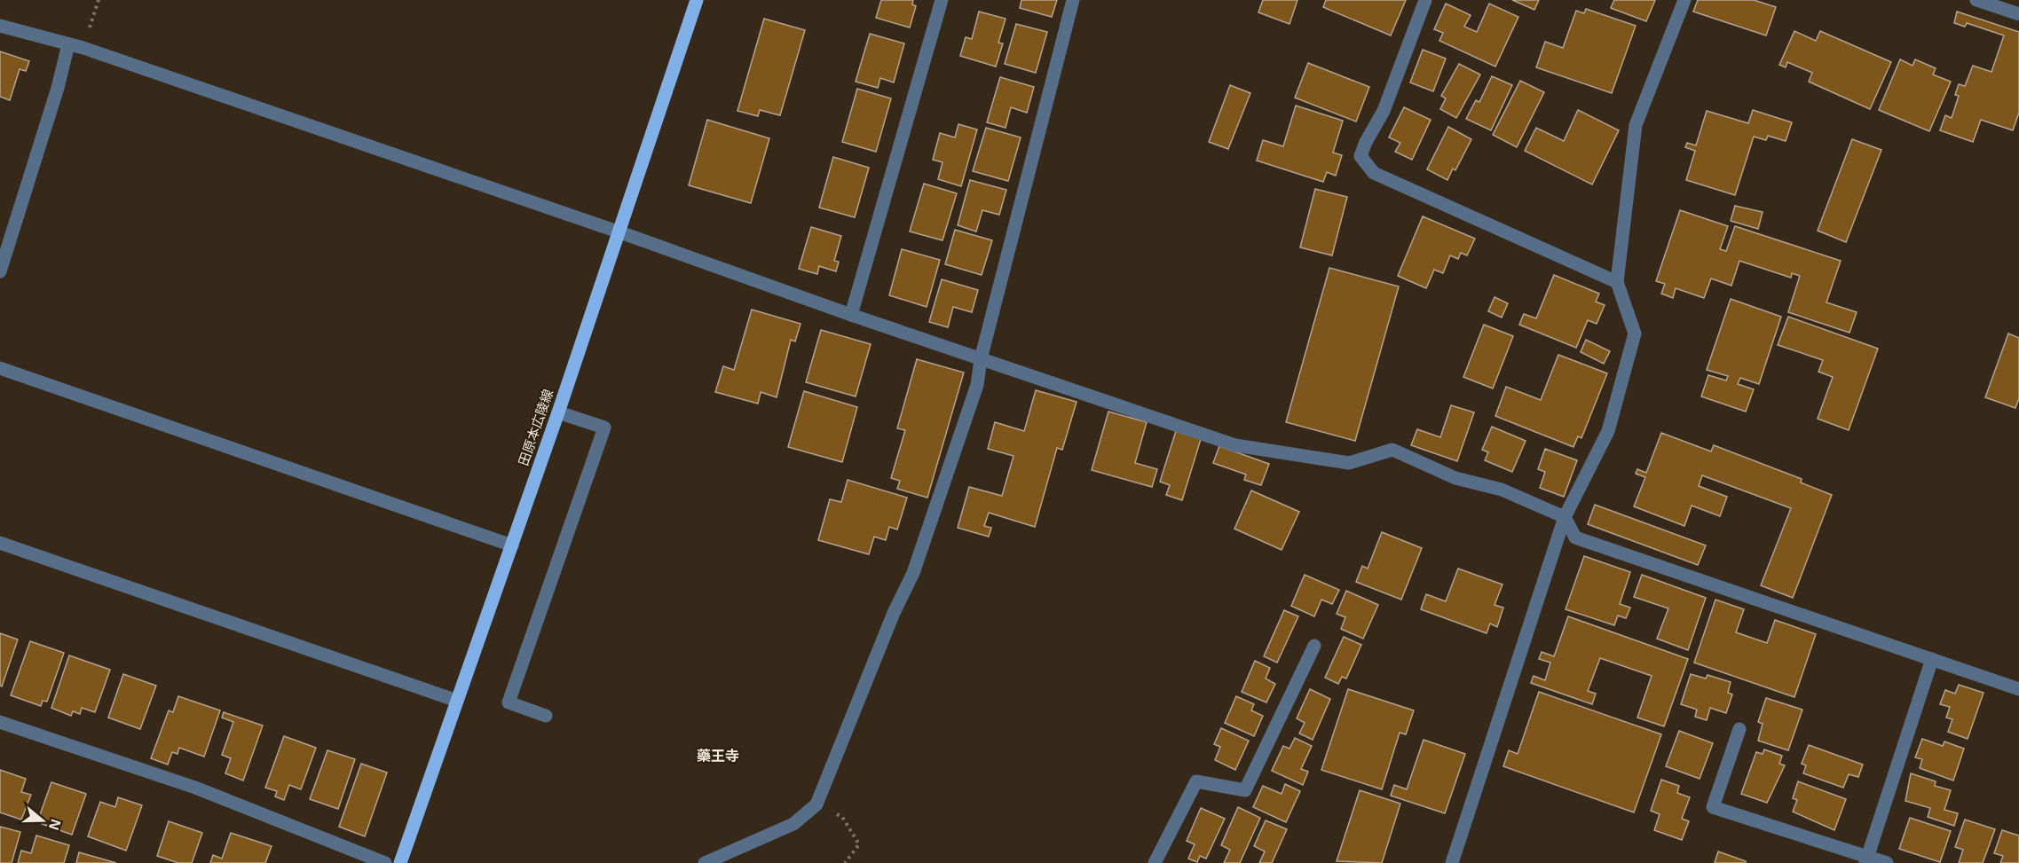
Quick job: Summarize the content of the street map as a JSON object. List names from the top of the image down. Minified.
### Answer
{"streets":{"main road":["田原本広陵線"]},"districts":["藥王寺"],"north":"right"}
